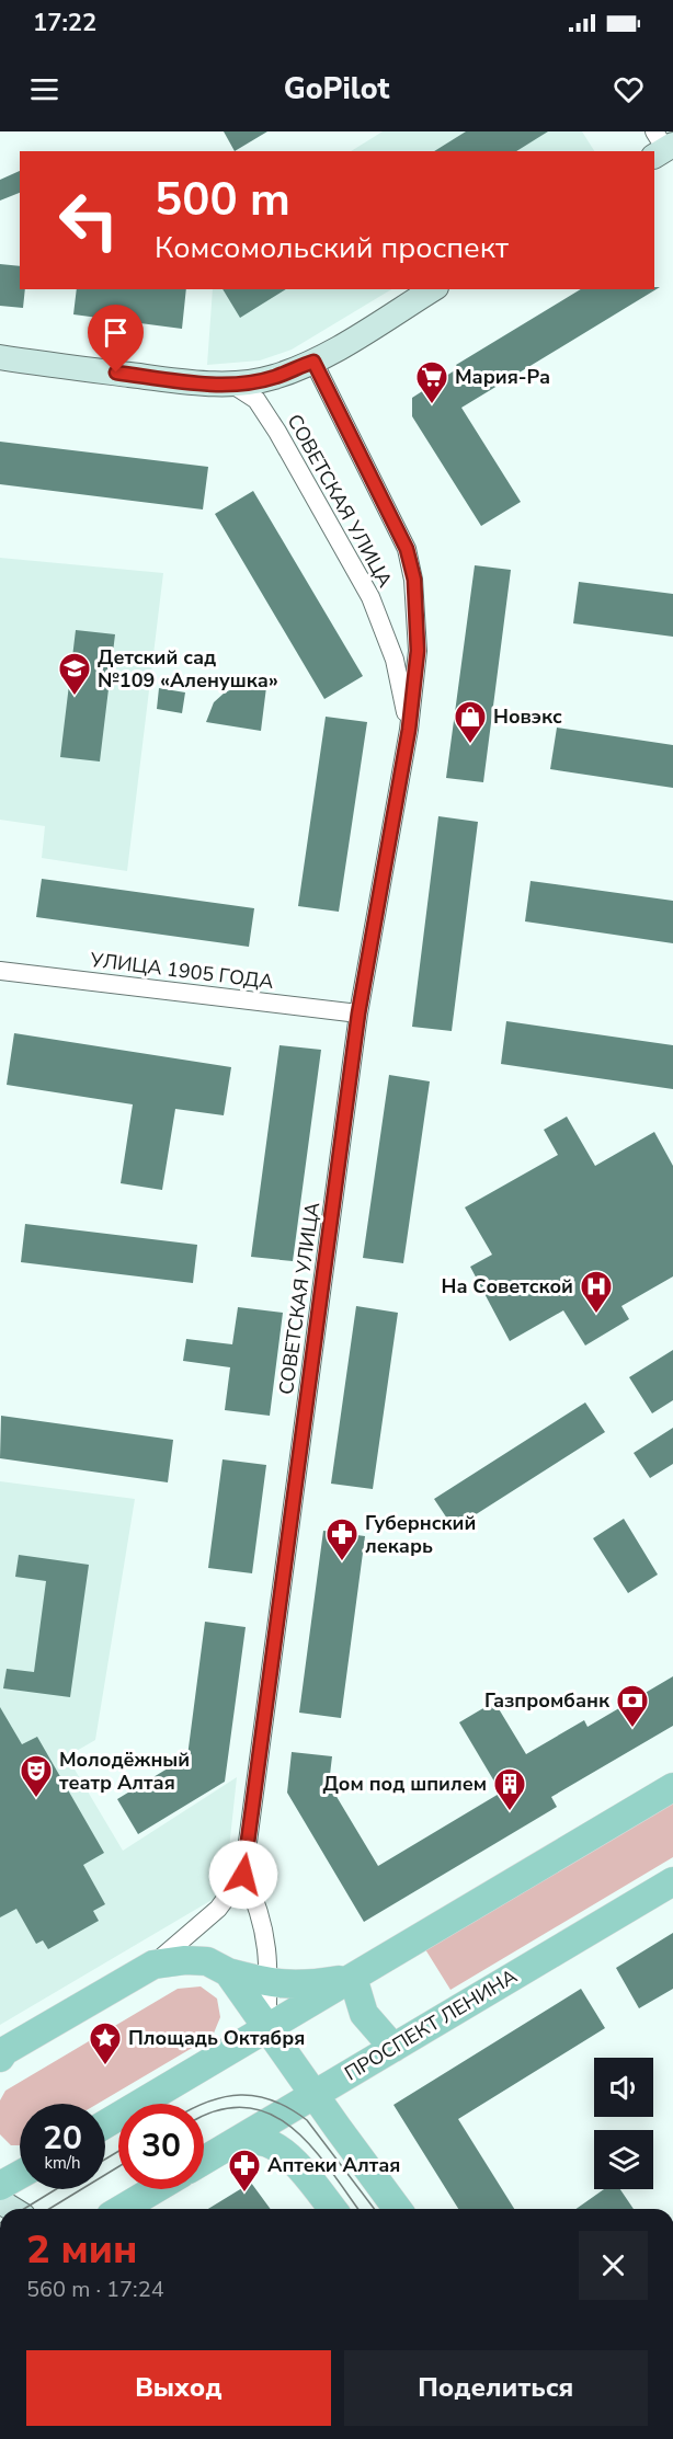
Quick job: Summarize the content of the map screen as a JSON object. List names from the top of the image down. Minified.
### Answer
{"streets":{"main road":["ПРОСПЕКТ ЛЕНИНА"],"street":["СОВЕТСКАЯ УЛИЦА","УЛИЦА 1905 ГОДА"]},"crossings":[["СОВЕТСКАЯ УЛИЦА","УЛИЦА 1905 ГОДА"]],"places":{"supermarket":["Мария-Ра"],"school or university":["Детский сад №109 «Аленушка»"],"shop":["Новэкс"],"hospital":["На Советской"],"pharmacy":["Губернский лекарь","Аптеки Алтая"],"bank":["Газпромбанк"],"theatre":["Молодёжный театр Алтая"],"building":["Дом под шпилем"],"place":["Площадь Октября"]},"page":{"status":"17:22","header":"GoPilot","turn":["500 m","Комсомольский проспект"],"speed":"20 km/h","limit":"30","heading":["2 мин","560 m · 17:24"],"buttons":["Выход","Поделиться"]}}
